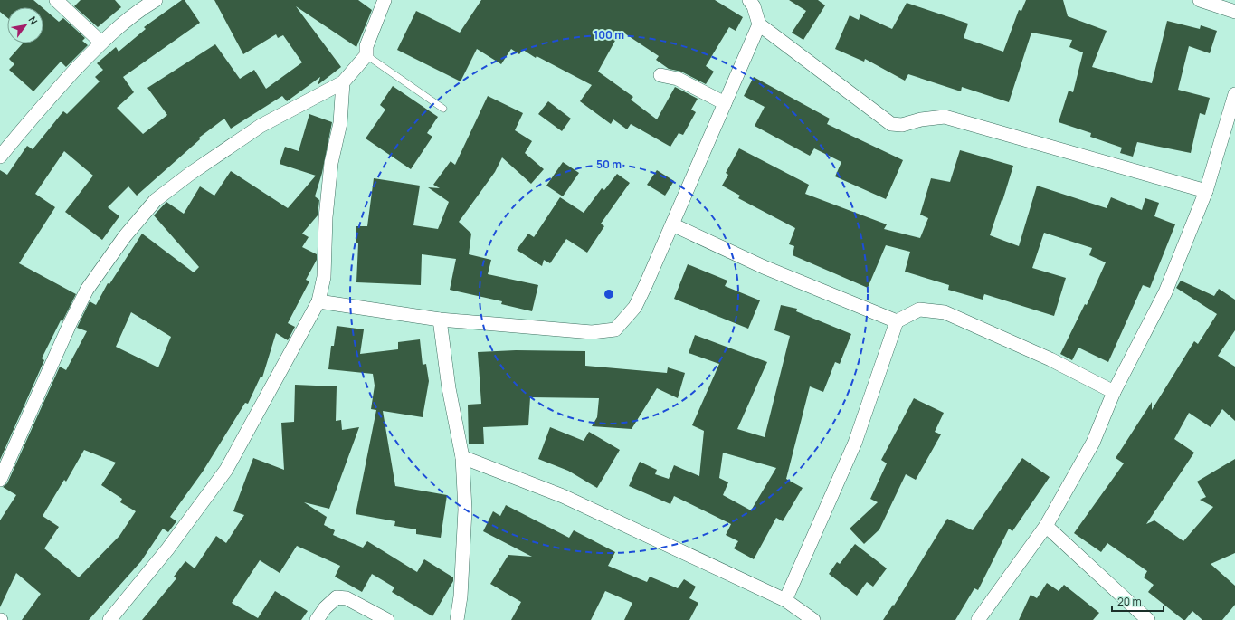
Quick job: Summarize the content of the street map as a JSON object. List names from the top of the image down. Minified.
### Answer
{"scale_bar":"20 m","north":"top right","rings":["100 m","50 m"]}
